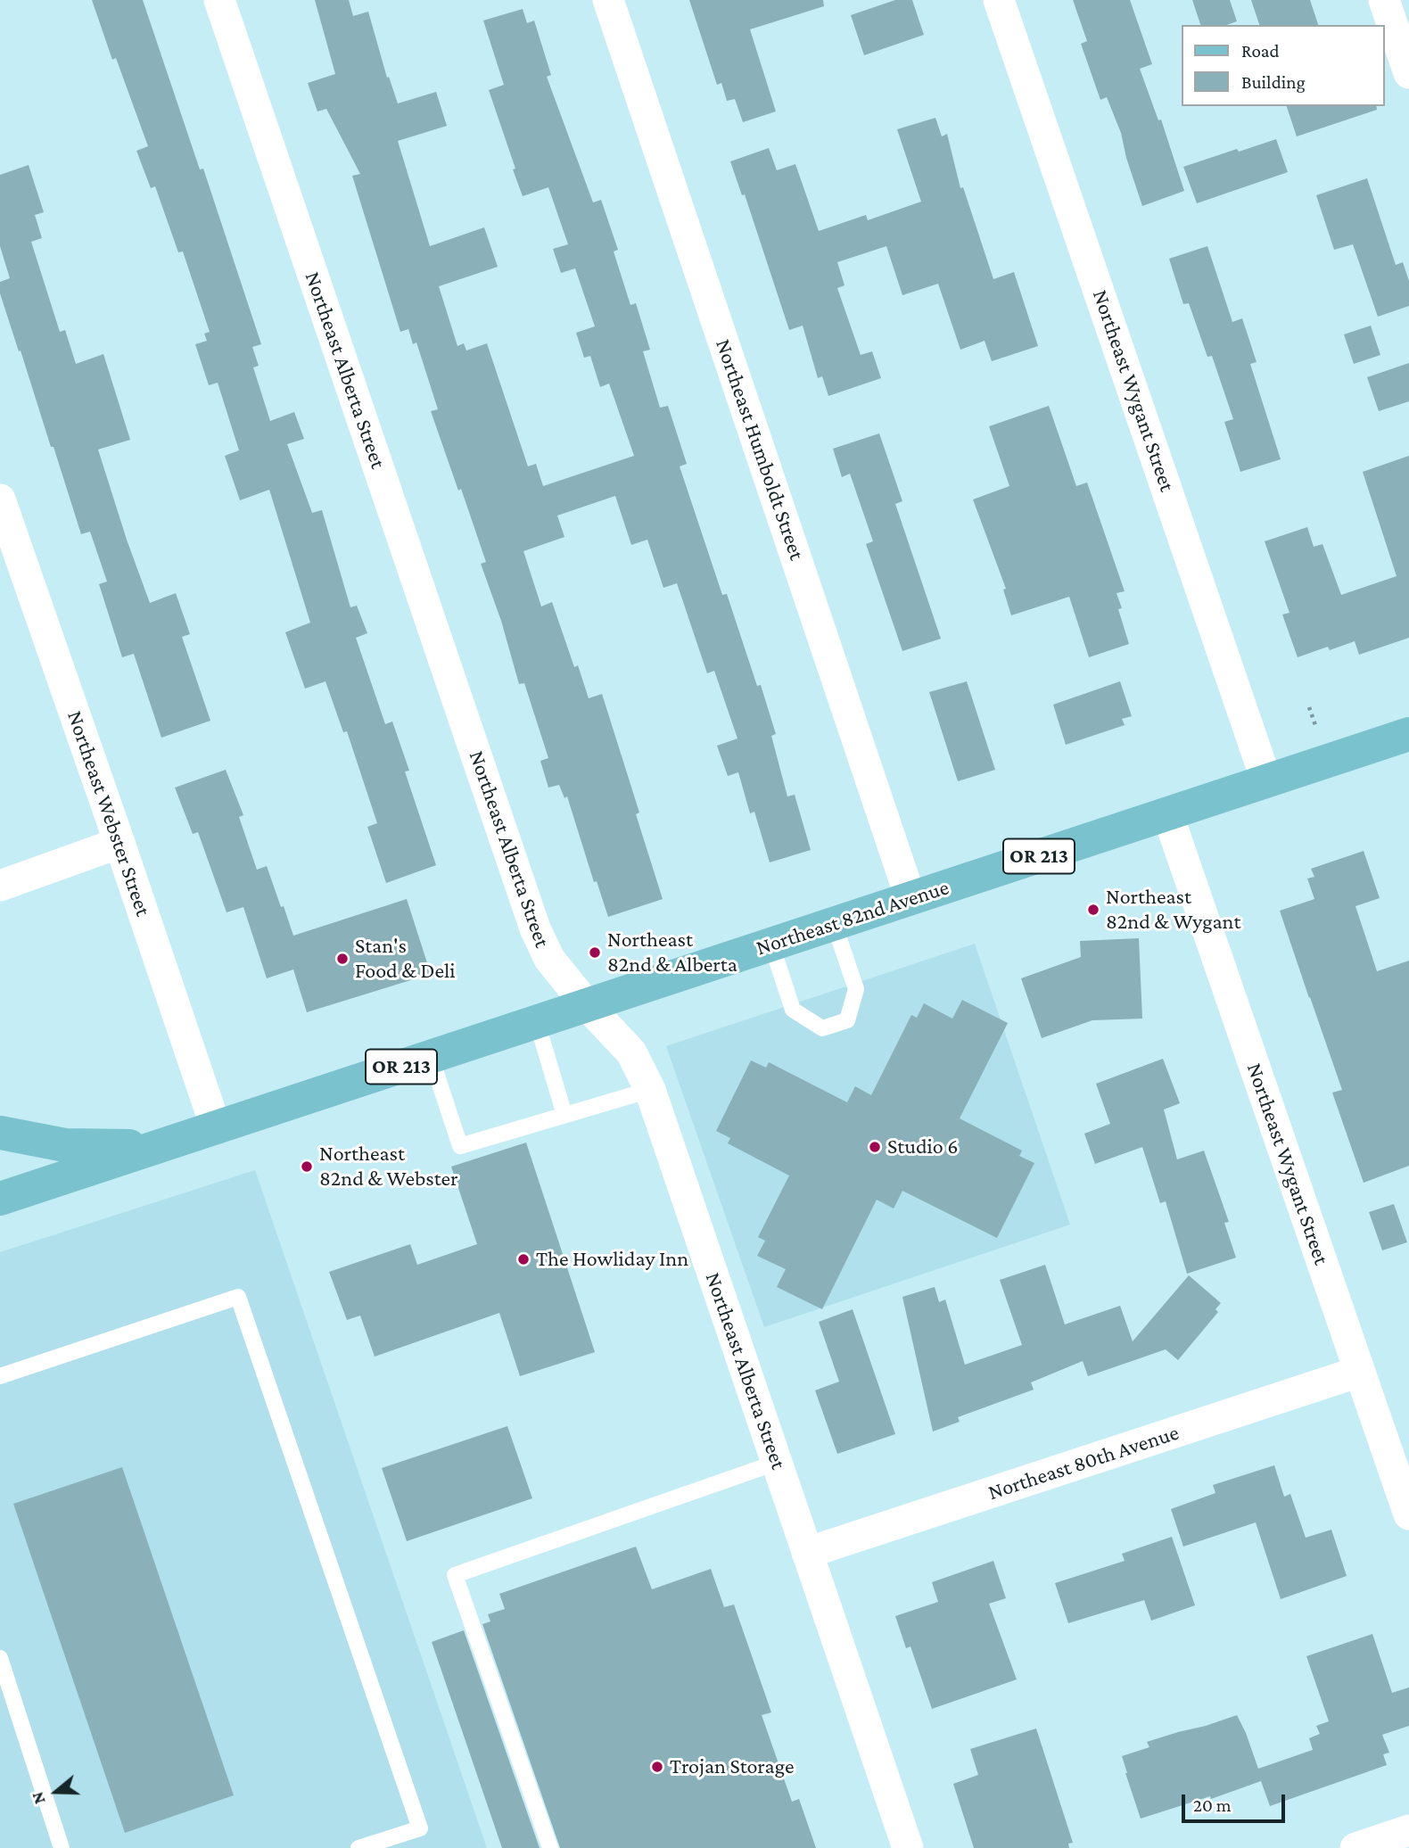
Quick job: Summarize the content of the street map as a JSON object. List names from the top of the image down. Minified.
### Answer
{"streets":{"main road":["OR 213","Northeast 82nd Avenue"],"street":["Northeast Alberta Street","Northeast Wygant Street","Northeast Humboldt Street","Northeast Webster Street","Northeast 80th Avenue"]},"crossings":[["Northeast Alberta Street","Northeast 82nd Avenue"],["Northeast Alberta Street","Northeast 80th Avenue"],["Northeast Wygant Street","Northeast 82nd Avenue"],["Northeast Wygant Street","Northeast 80th Avenue"],["Northeast Humboldt Street","Northeast 82nd Avenue"],["Northeast Webster Street","Northeast 82nd Avenue"]],"places":["Northeast 82nd & Wygant","Northeast 82nd & Alberta","Stan's Food & Deli","Studio 6","Northeast 82nd & Webster","The Howliday Inn","Trojan Storage"],"legend":["Road","Building"],"scale_bar":"20 m","north":"left"}
